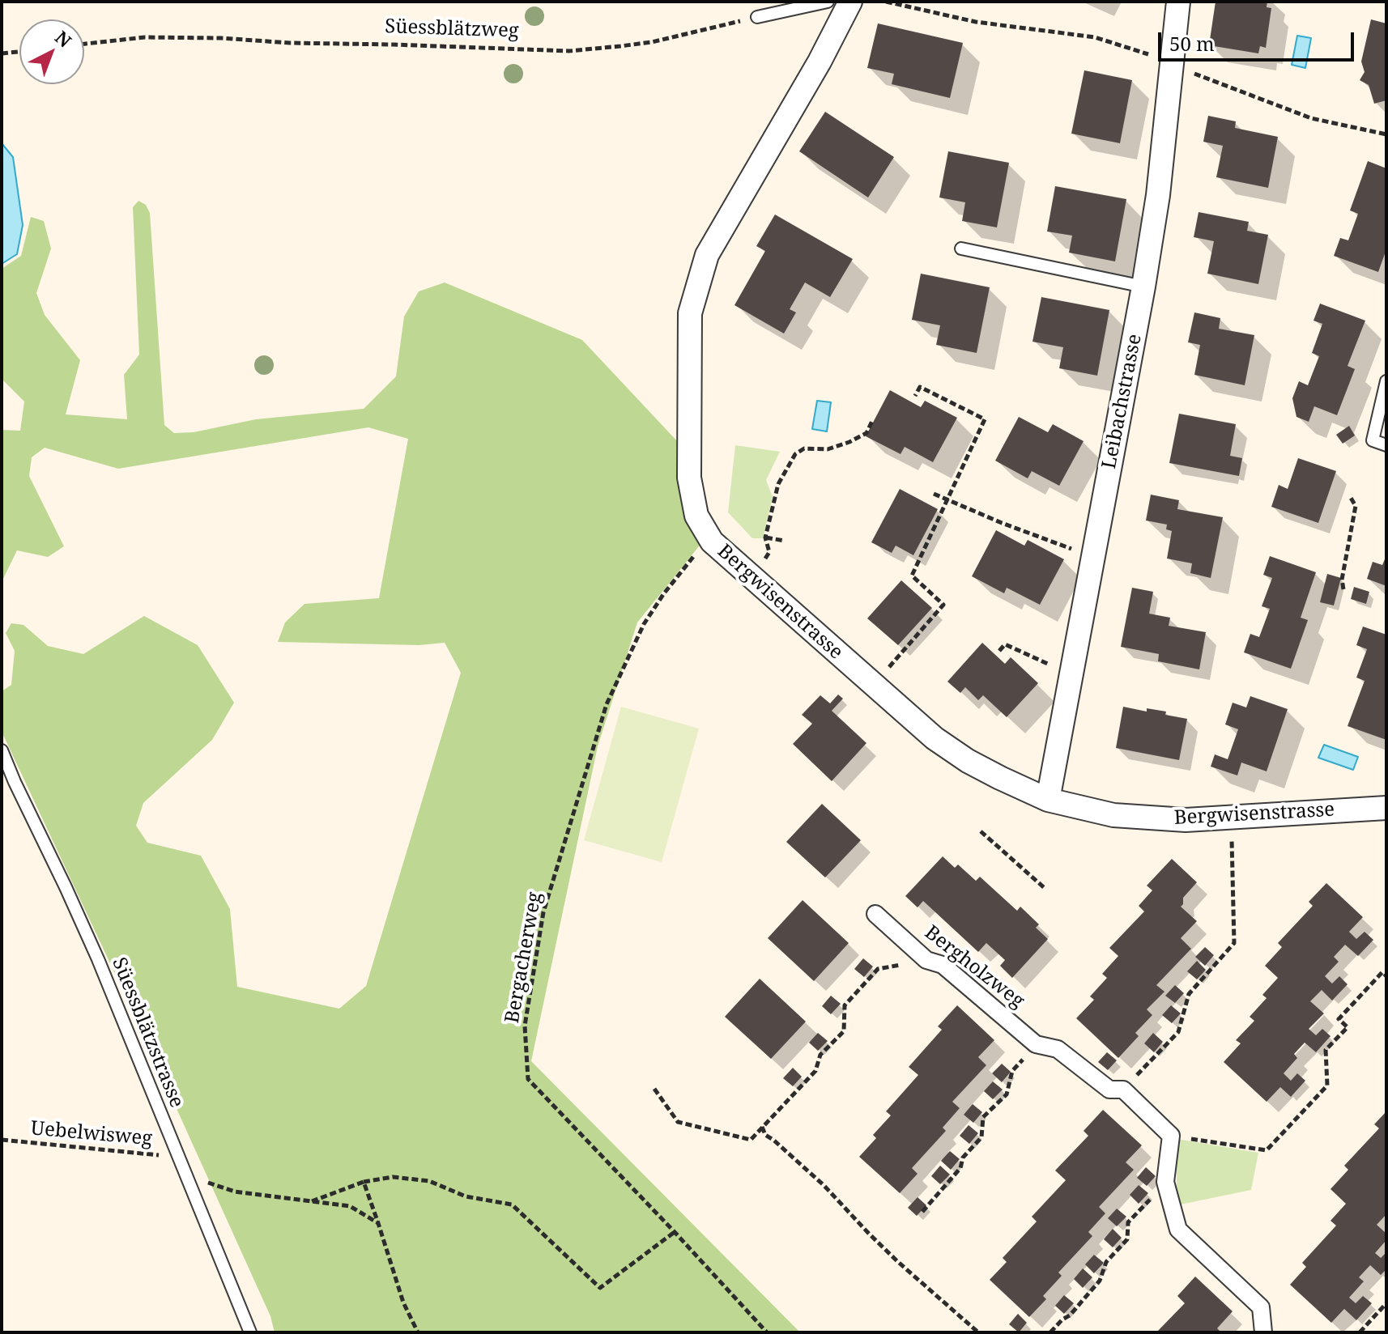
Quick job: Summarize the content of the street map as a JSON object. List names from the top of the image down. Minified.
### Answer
{"streets":{"street":["Leibachstrasse","Bergwisenstrasse","Bergholzweg"],"lane":["Süessblätzstrasse"],"path":["Süessblätzweg","Bergacherweg","Uebelwisweg"]},"crossings":[["Leibachstrasse","Bergwisenstrasse"],["Bergwisenstrasse","Bergacherweg"],["Süessblätzstrasse","Uebelwisweg"]],"scale_bar":"50 m","north":"top right"}
